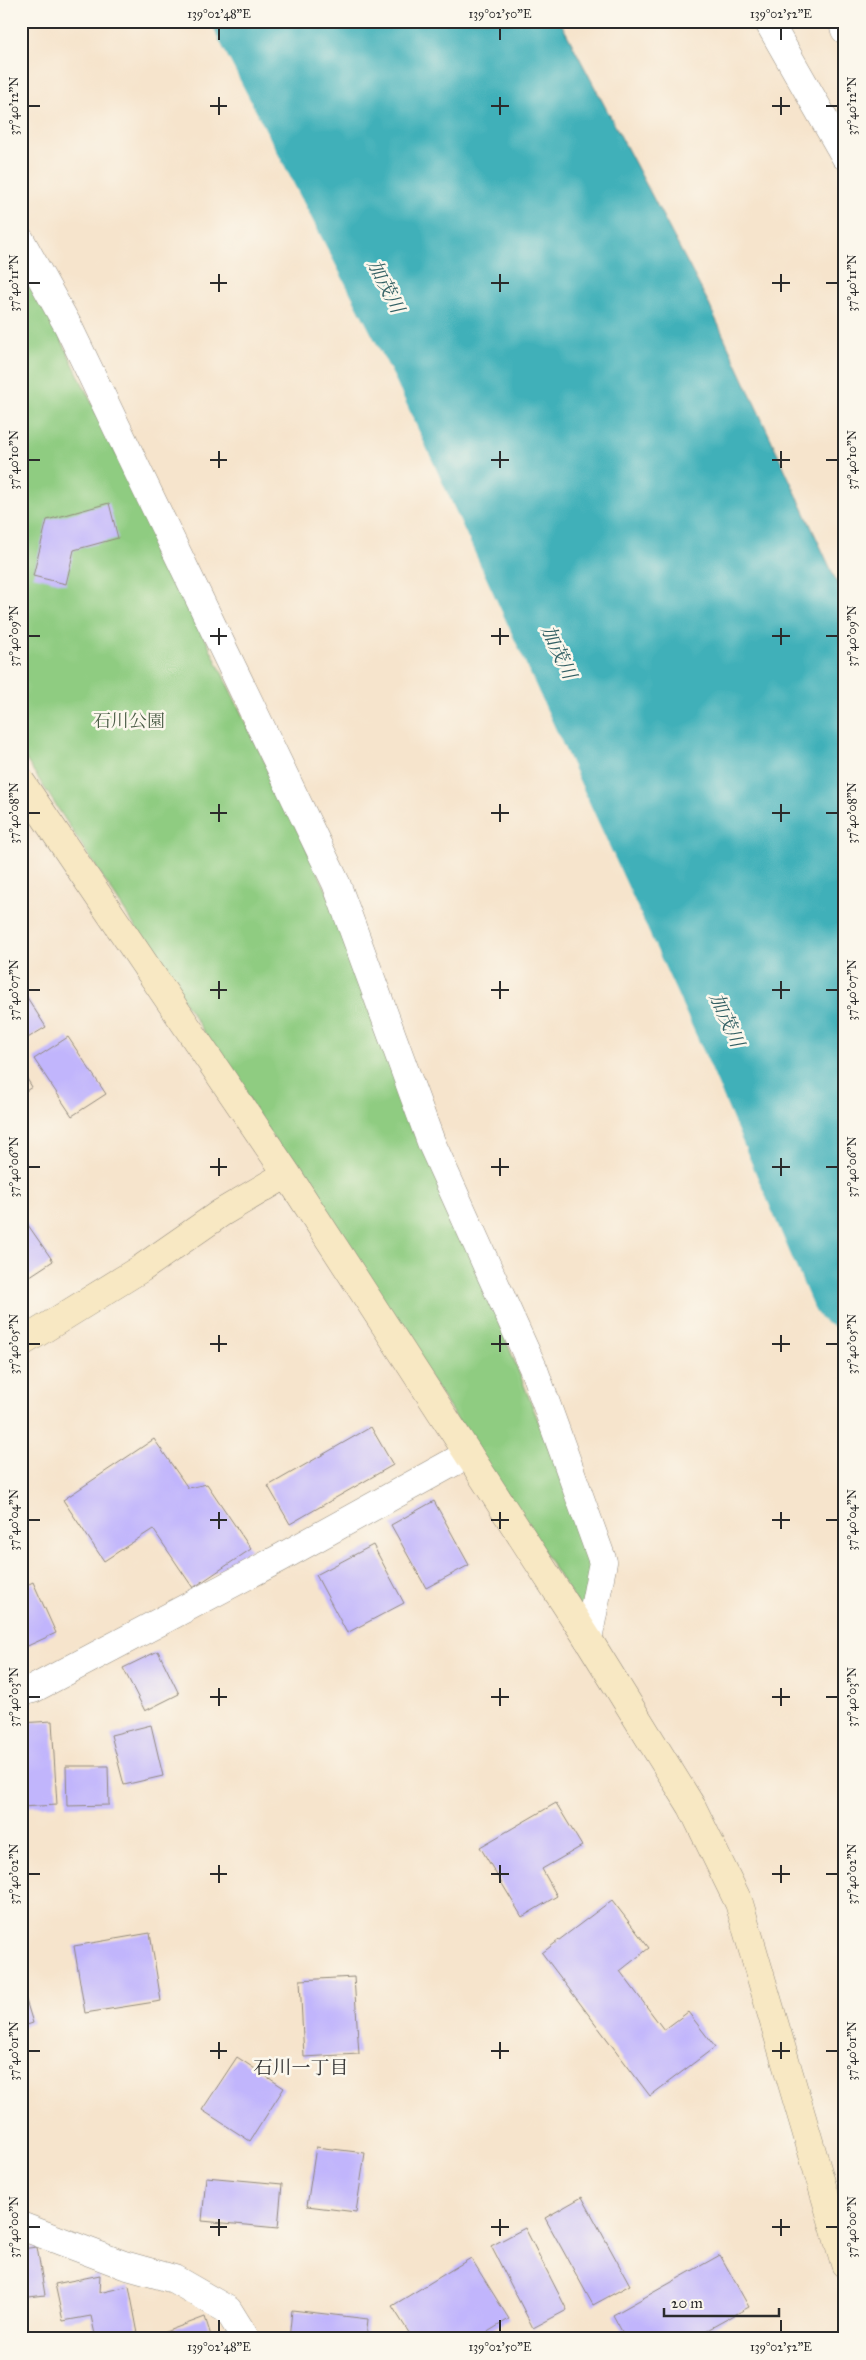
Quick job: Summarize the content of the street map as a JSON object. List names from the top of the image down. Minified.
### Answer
{"districts":["石川一丁目"],"water":["加茂川"],"parks":["石川公園"],"scale_bar":"20 m","coordinates":["139°02'48\"E","139°02'50\"E","139°02'52\"E","37°40'12\"N","37°40'11\"N","37°40'10\"N","37°40'09\"N","37°40'08\"N","37°40'07\"N","37°40'06\"N","37°40'05\"N","37°40'04\"N","37°40'03\"N","37°40'02\"N","37°40'01\"N","37°40'00\"N"]}
